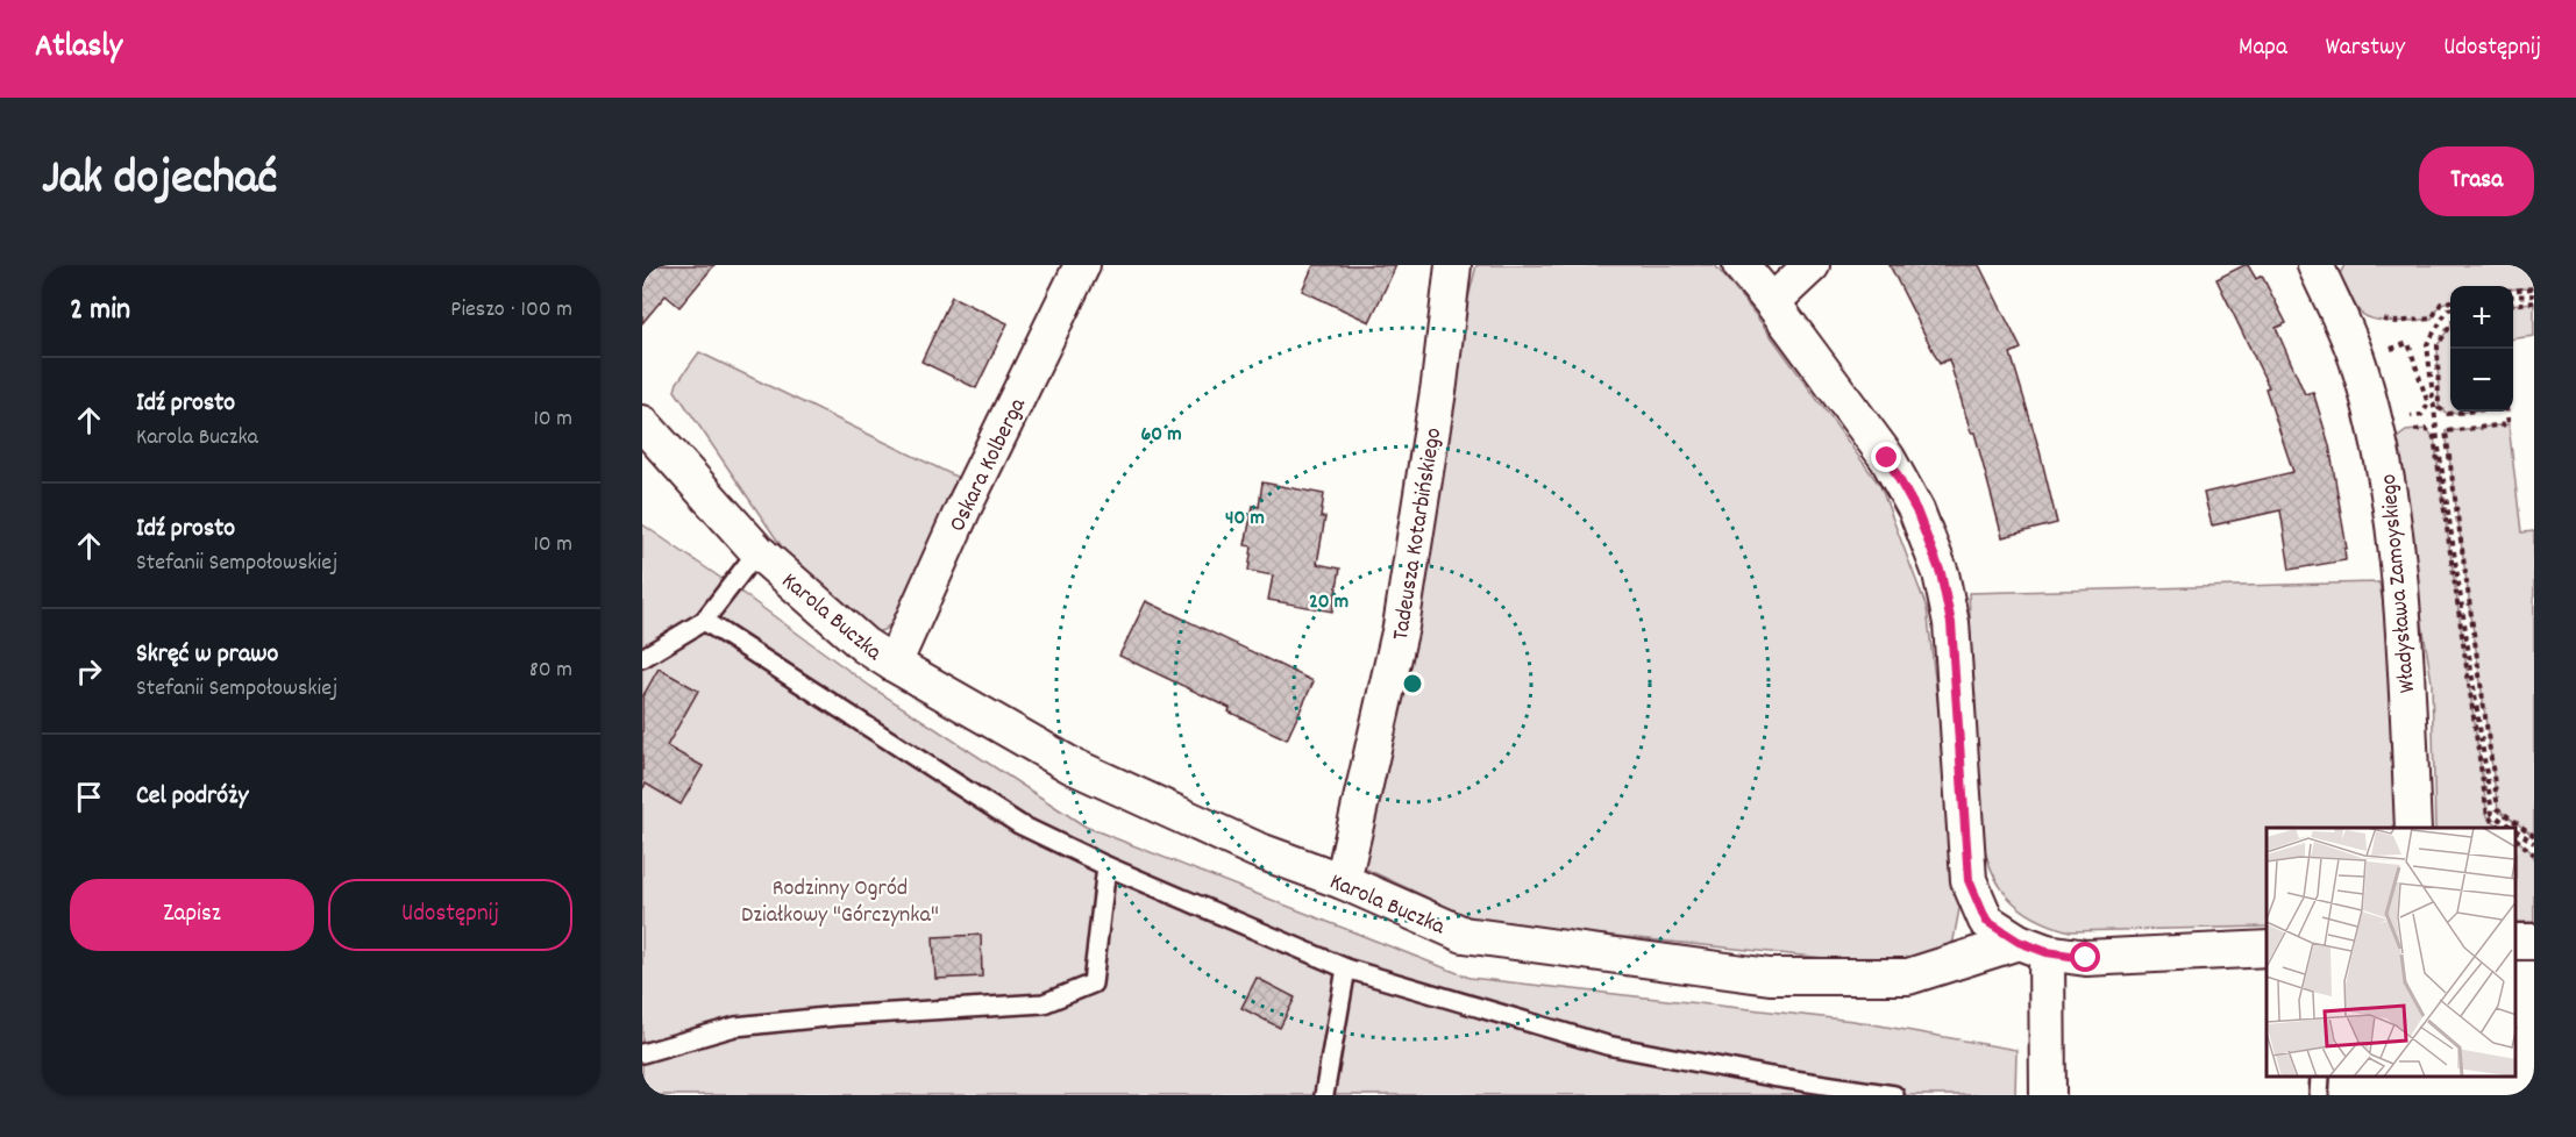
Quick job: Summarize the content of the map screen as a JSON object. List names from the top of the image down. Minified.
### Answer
{"streets":{"street":["Oskara Kolberga","Tadeusza Kotarbińskiego","Władysława Zamoyskiego","Karola Buczka"]},"crossings":[["Oskara Kolberga","Karola Buczka"],["Tadeusza Kotarbińskiego","Karola Buczka"]],"parks":["Rodzinny Ogród Działkowy \"Górczynka\""],"page":{"header":"Atlasly","nav":["Mapa","Warstwy","Udostępnij"],"title":"Jak dojechać","buttons":["Trasa",["Zapisz","Udostępnij"]],"heading":["2 min","Pieszo · 100 m"],"map_buttons":["+","−"],"list":[["Idź prosto","Karola Buczka","10 m"],["Idź prosto","Stefanii Sempołowskiej","10 m"],["Skręć w prawo","Stefanii Sempołowskiej","80 m"],"Cel podróży"]},"rings":["60 m","40 m","20 m"]}
